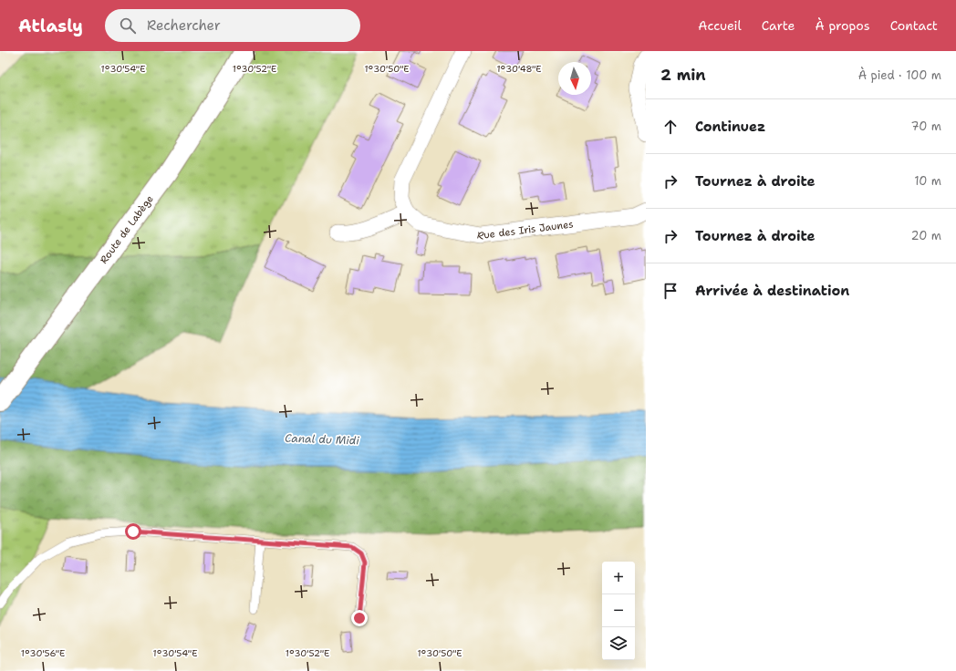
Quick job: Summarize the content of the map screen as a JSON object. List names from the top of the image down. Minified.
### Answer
{"streets":{"street":["Rue des Iris Jaunes","Route de Labège"]},"water":["Canal du Midi"],"north":"bottom","page":{"header":"Atlasly","search":"Rechercher","nav":["Accueil","Carte","À propos","Contact"],"heading":["2 min","À pied · 100 m"],"list":[["Continuez","70 m"],["Tournez à droite","10 m"],["Tournez à droite","20 m"],"Arrivée à destination"],"map_buttons":["+","−"]},"coordinates":["1°30'54\"E","1°30'52\"E","1°30'50\"E","1°30'48\"E","1°30'56\"E"]}
